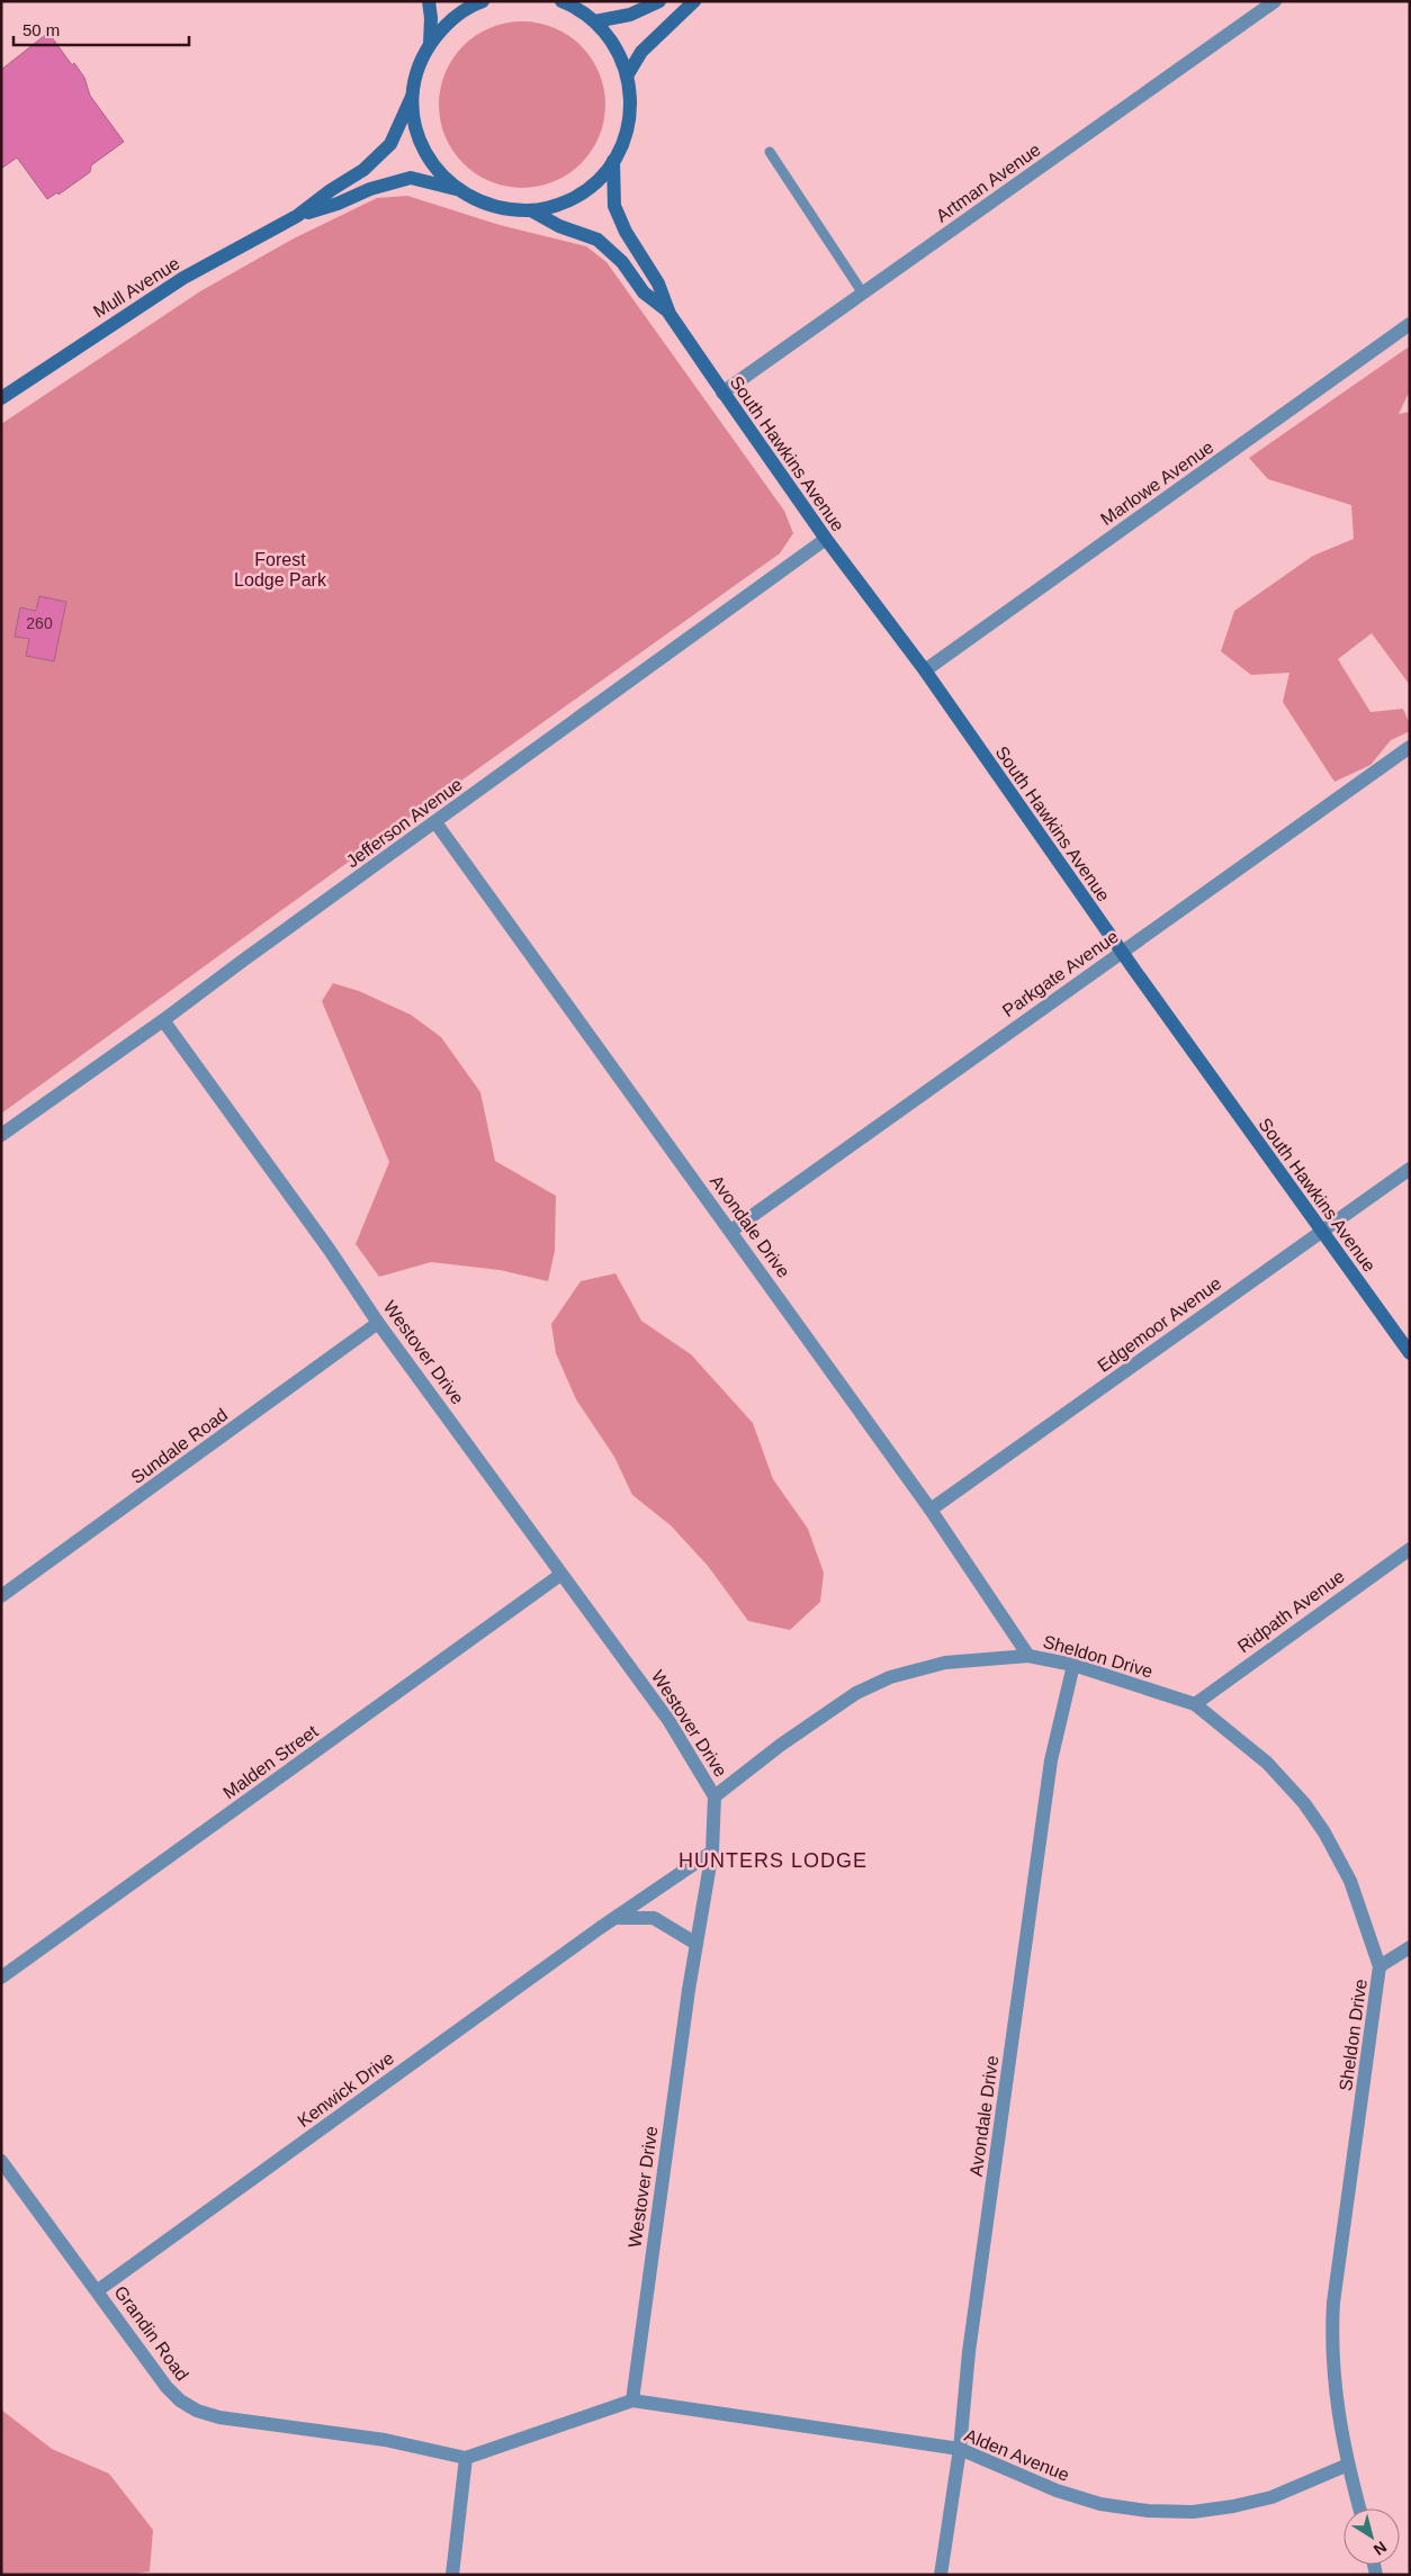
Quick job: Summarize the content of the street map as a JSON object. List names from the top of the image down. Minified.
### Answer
{"streets":{"main road":["Mull Avenue","South Hawkins Avenue"],"street":["Artman Avenue","Marlowe Avenue","Jefferson Avenue","Parkgate Avenue","Avondale Drive","Edgemoor Avenue","Westover Drive","Sundale Road","Ridpath Avenue","Sheldon Drive","Malden Street","Kenwick Drive","Grandin Road","Alden Avenue"]},"crossings":[["Artman Avenue","South Hawkins Avenue"],["South Hawkins Avenue","Marlowe Avenue"],["South Hawkins Avenue","Jefferson Avenue"],["South Hawkins Avenue","Parkgate Avenue"],["South Hawkins Avenue","Edgemoor Avenue"],["Jefferson Avenue","Avondale Drive"],["Jefferson Avenue","Westover Drive"],["Parkgate Avenue","Avondale Drive"],["Avondale Drive","Edgemoor Avenue"],["Avondale Drive","Sheldon Drive"],["Avondale Drive","Alden Avenue"],["Westover Drive","Sundale Road"],["Westover Drive","Sheldon Drive"],["Westover Drive","Malden Street"],["Westover Drive","Kenwick Drive"],["Westover Drive","Alden Avenue"],["Ridpath Avenue","Sheldon Drive"],["Sheldon Drive","Alden Avenue"],["Kenwick Drive","Grandin Road"]],"districts":["HUNTERS LODGE"],"parks":["Forest Lodge Park"],"house_numbers":["260"],"scale_bar":"50 m","north":"bottom right"}
